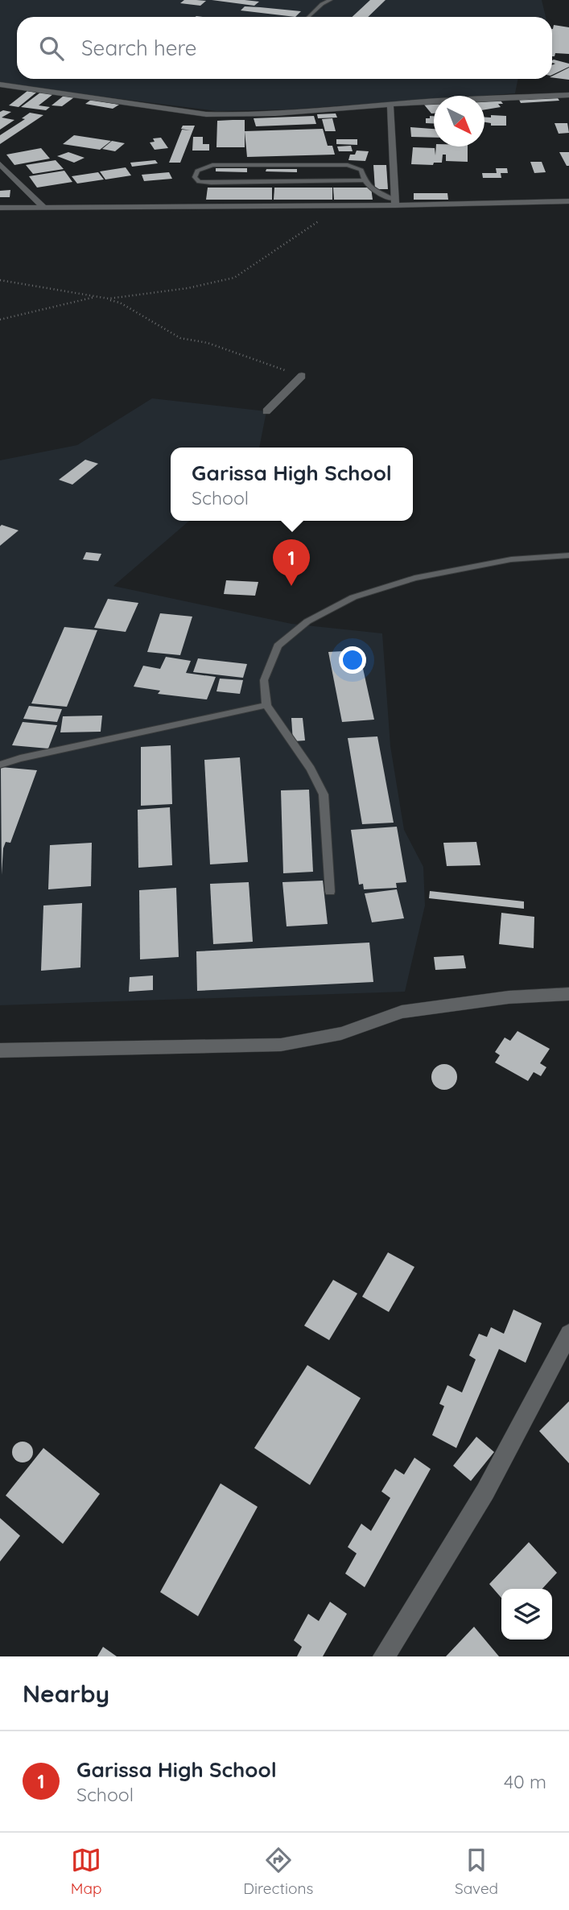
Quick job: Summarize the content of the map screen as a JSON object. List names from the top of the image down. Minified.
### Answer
{"north":"bottom right","page":{"search":"Search here","popup":["Garissa High School","School"],"pins":"1","heading":"Nearby","list":[{"mark":"1","name":"Garissa High School","note":"School","value":"40 m"}],"nav":["Map","Directions","Saved"]}}
